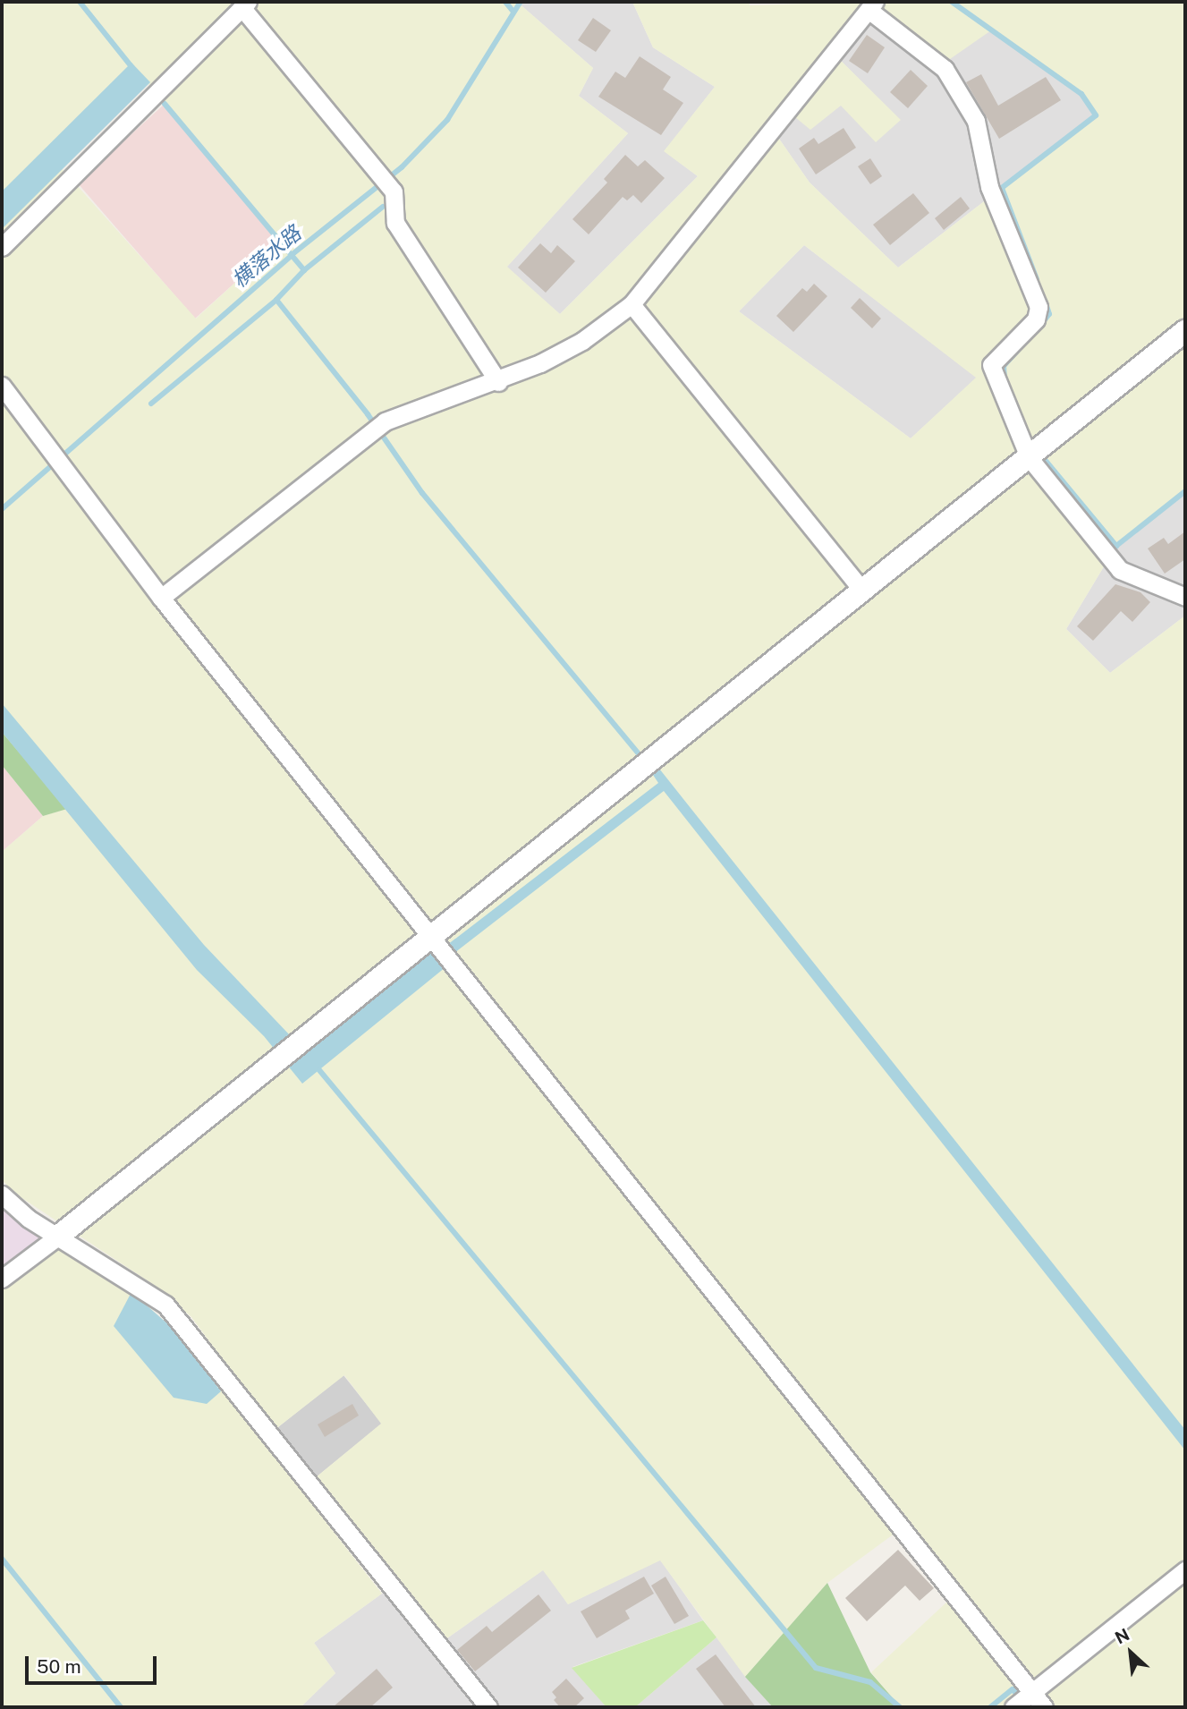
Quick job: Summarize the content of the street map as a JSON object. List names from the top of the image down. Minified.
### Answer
{"water":["横落水路"],"scale_bar":"50 m","north":"top left"}
